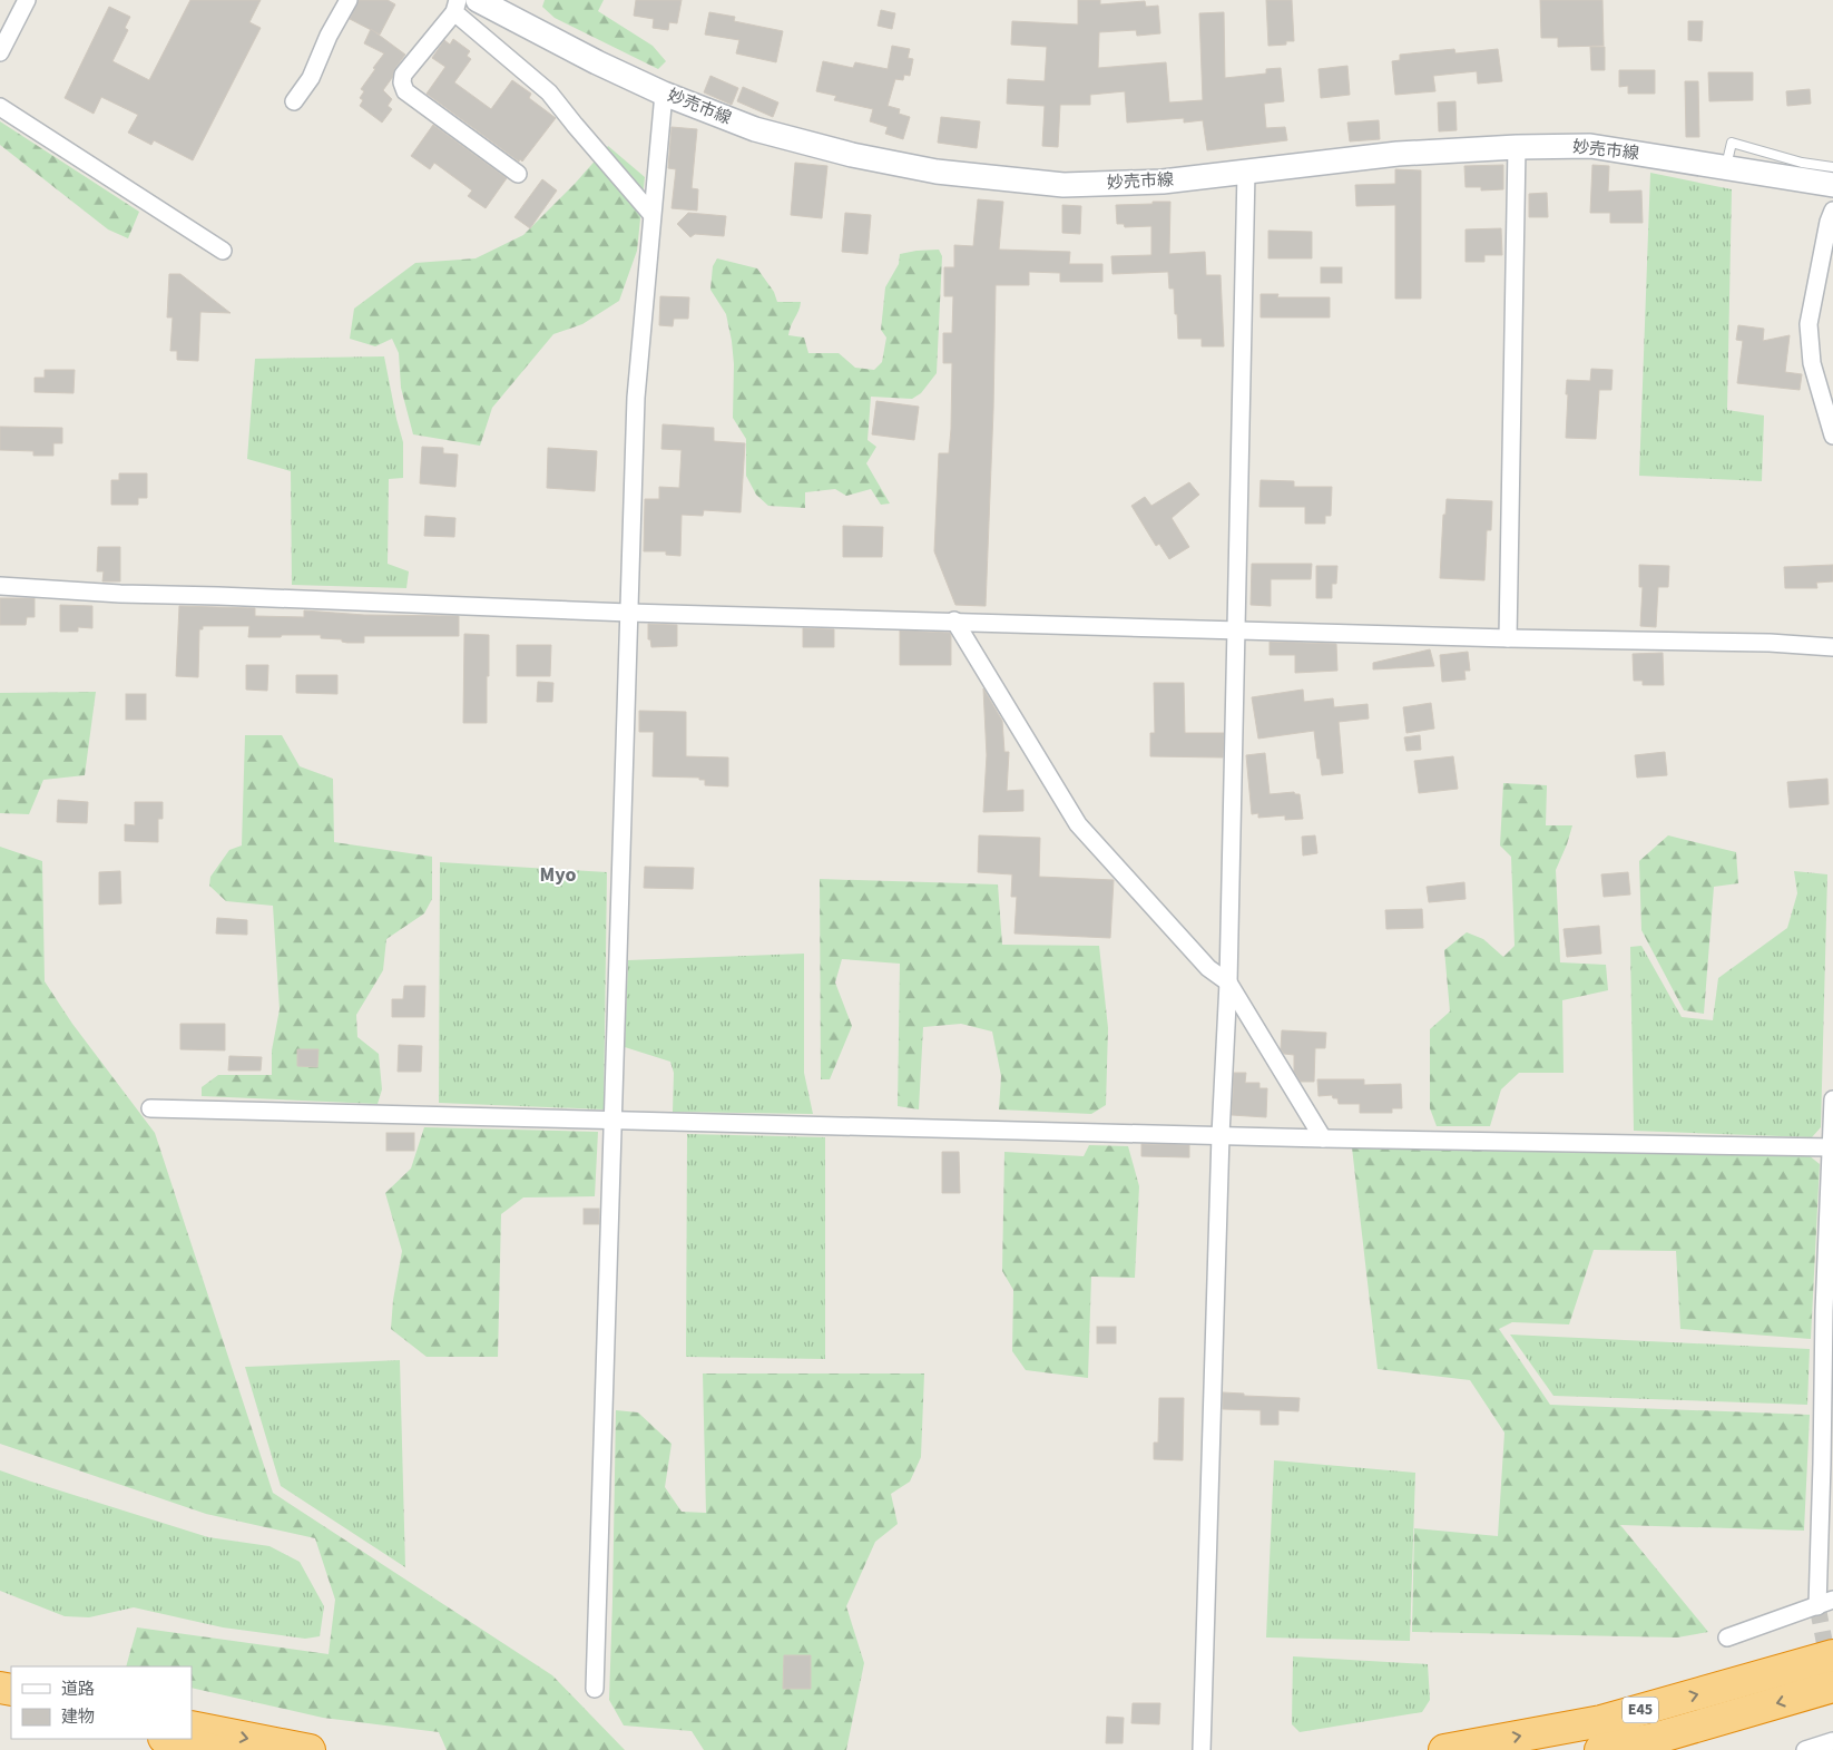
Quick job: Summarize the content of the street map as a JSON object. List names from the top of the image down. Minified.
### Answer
{"streets":{"highway":["E45"],"main road":["妙売市線"]},"districts":["Myo"],"legend":["道路","建物"]}
